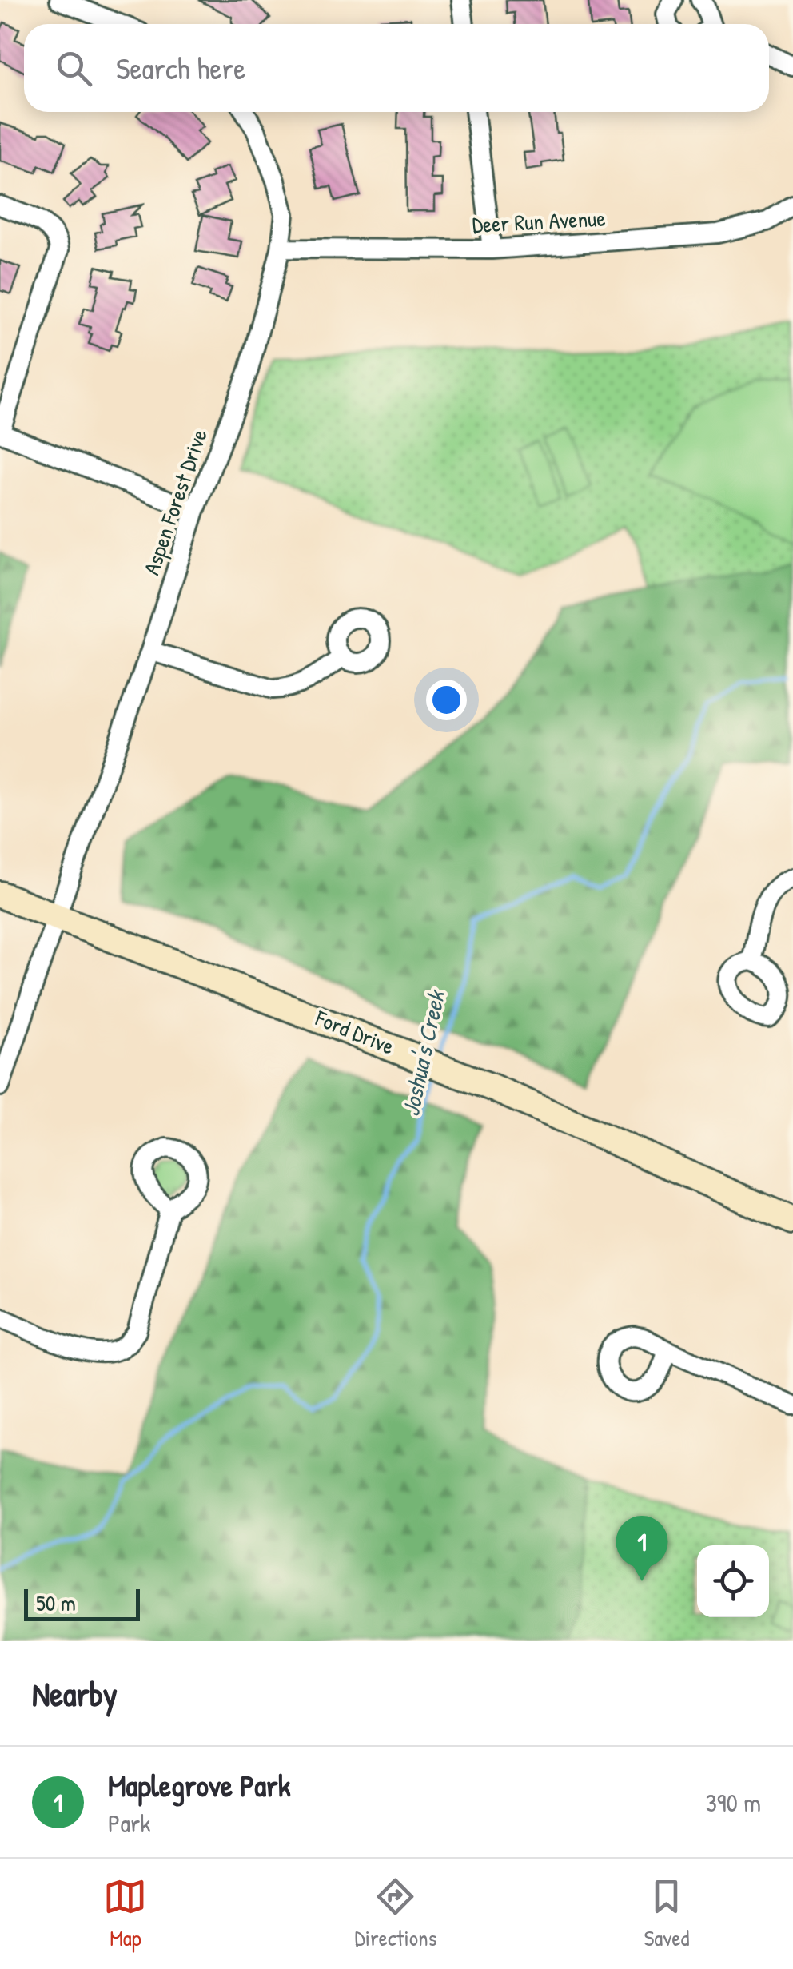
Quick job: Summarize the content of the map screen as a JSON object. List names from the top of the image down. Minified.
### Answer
{"streets":{"main road":["Ford Drive"],"street":["Deer Run Avenue","Aspen Forest Drive"]},"crossings":[["Deer Run Avenue","Aspen Forest Drive"],["Aspen Forest Drive","Ford Drive"]],"water":["Joshua's Creek"],"scale_bar":"50 m","page":{"search":"Search here","pins":"1","scale":"50 m","heading":"Nearby","list":[{"mark":"1","name":"Maplegrove Park","note":"Park","value":"390 m"}],"nav":["Map","Directions","Saved"]}}
